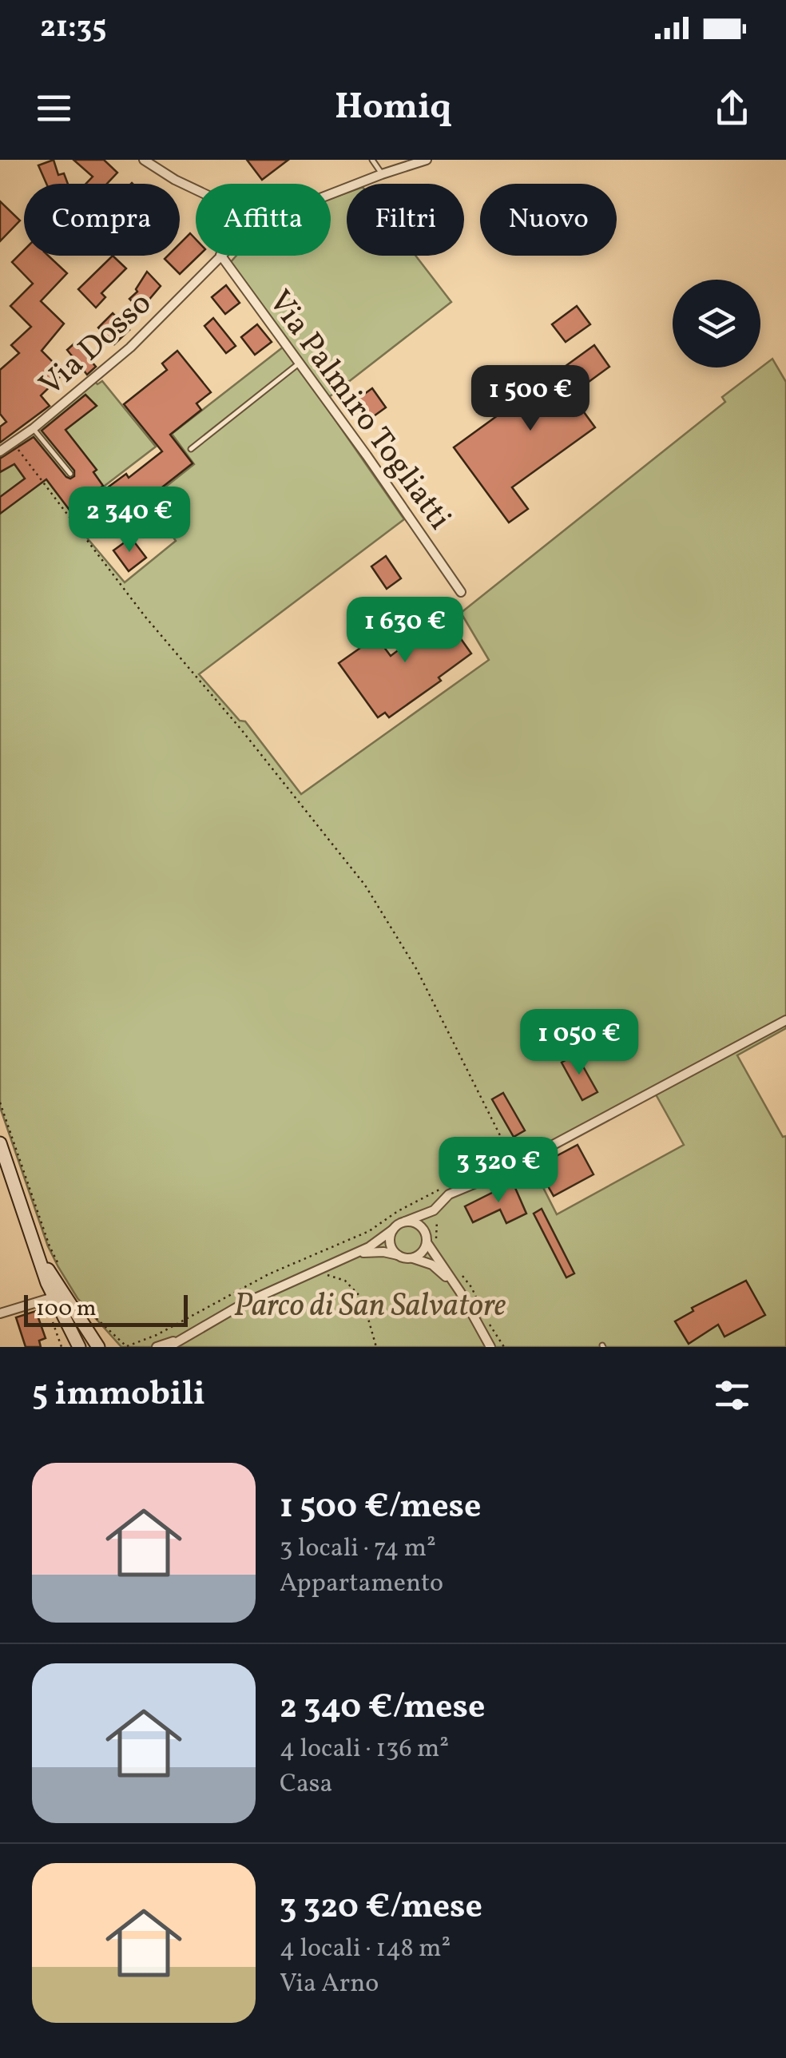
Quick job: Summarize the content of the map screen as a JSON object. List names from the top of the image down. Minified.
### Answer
{"streets":{"street":["Via Dosso","Via Palmiro Togliatti"]},"crossings":[["Via Dosso","Via Palmiro Togliatti"]],"parks":["Parco di San Salvatore"],"scale_bar":"100 m","page":{"status":"21:35","header":"Homiq","chip":["Compra","Affitta","Filtri","Nuovo"],"price":["1 500 €","2 340 €","1 630 €","1 050 €","3 320 €"],"scale":"100 m","heading":"5 immobili","list":[{"name":"1 500 €/mese","note":"3 locali · 74 m² · Appartamento"},{"name":"2 340 €/mese","note":"4 locali · 136 m² · Casa"},{"name":"3 320 €/mese","note":"4 locali · 148 m² · Via Arno"}]}}
